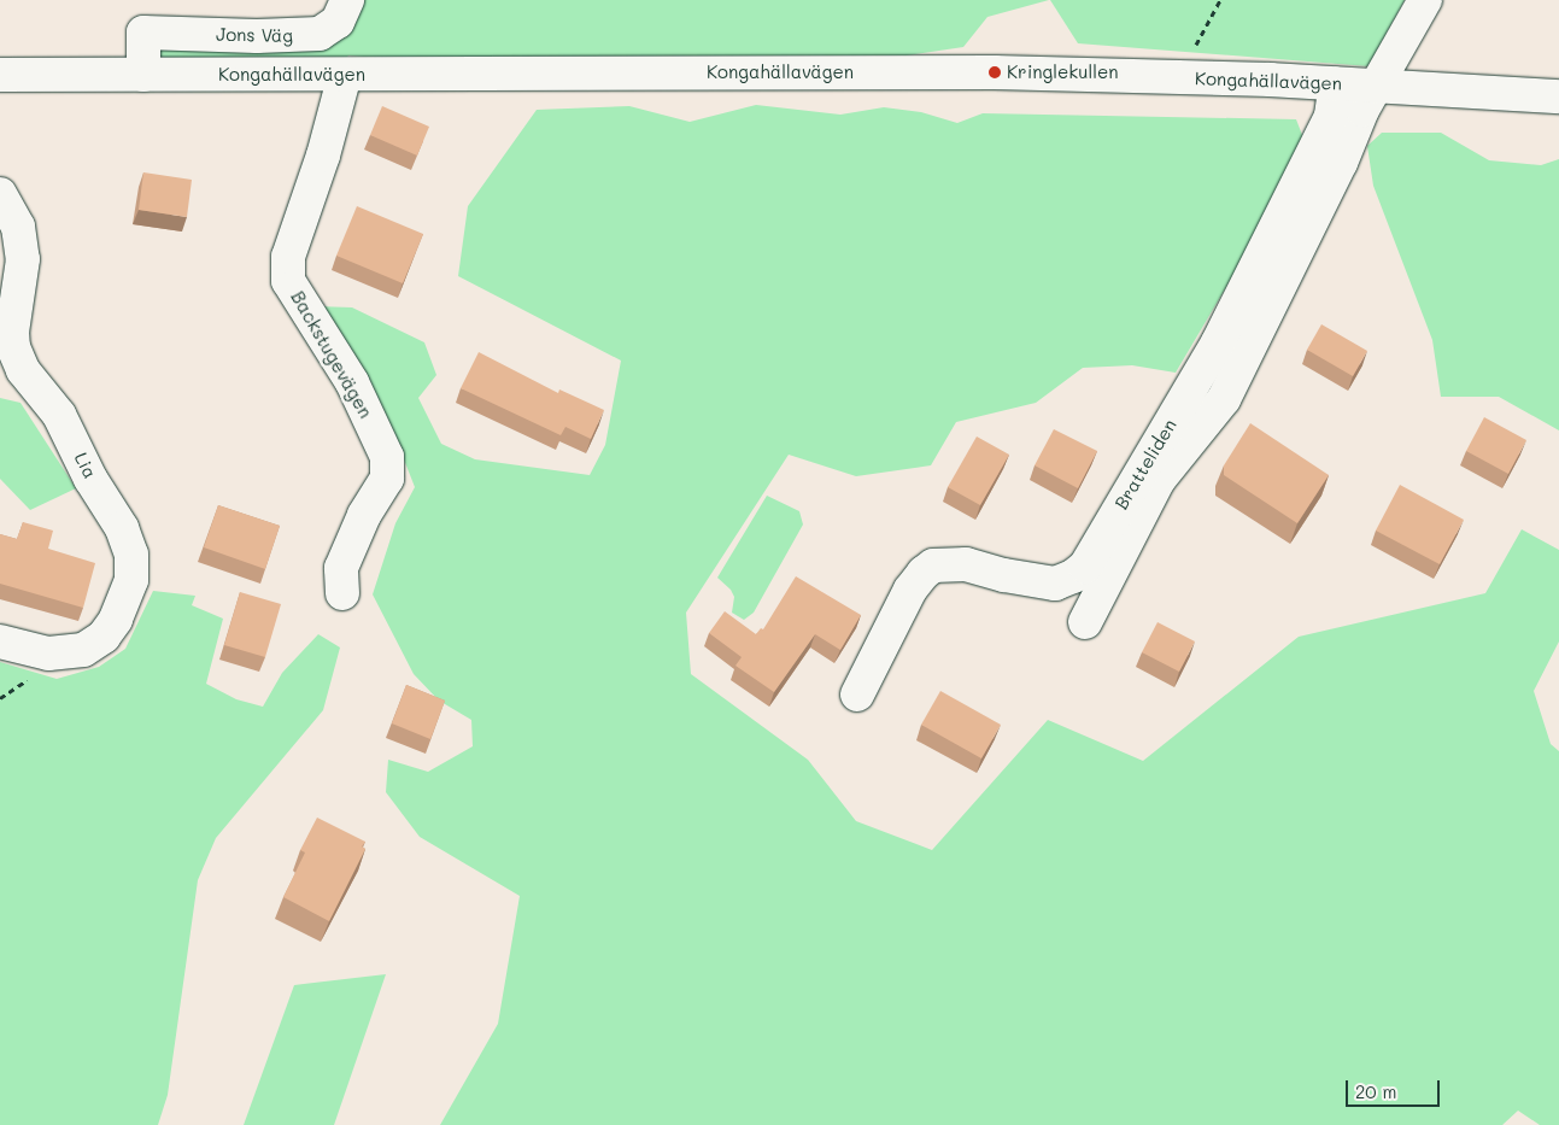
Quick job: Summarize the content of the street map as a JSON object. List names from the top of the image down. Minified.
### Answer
{"streets":{"main road":["Jons Väg","Kongahällavägen","Backstugevägen","Bratteliden","Lia"]},"crossings":[["Jons Väg","Kongahällavägen"],["Kongahällavägen","Backstugevägen"],["Kongahällavägen","Bratteliden"]],"places":["Kringlekullen"],"scale_bar":"20 m"}
